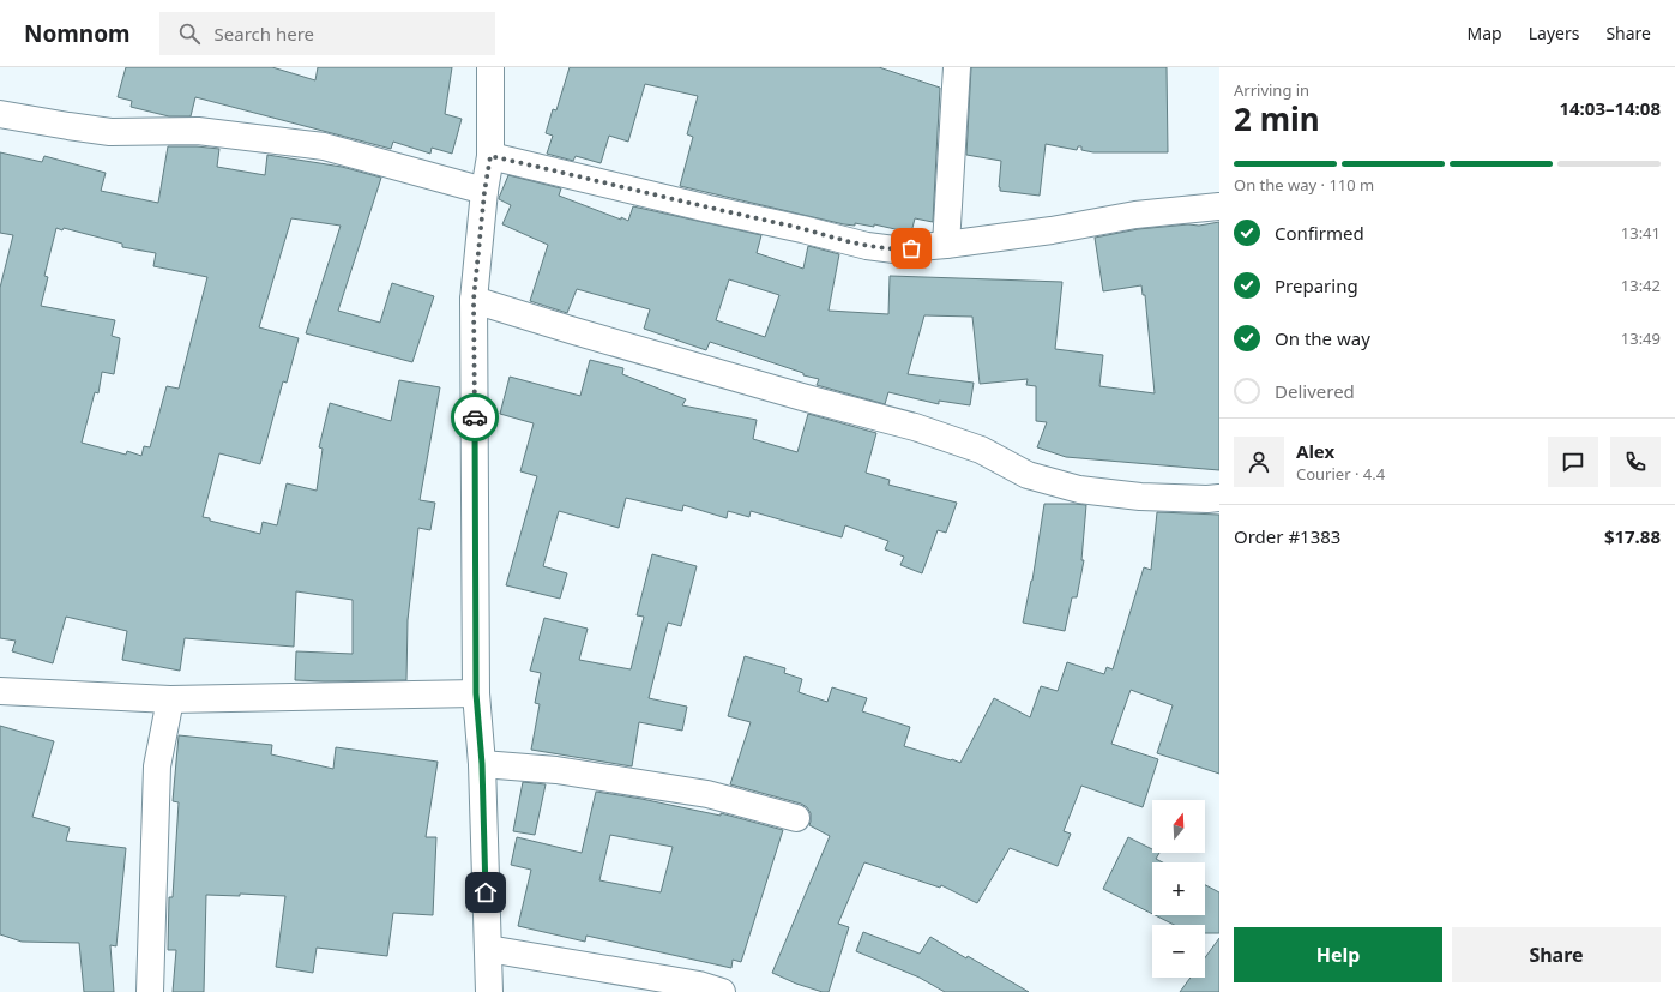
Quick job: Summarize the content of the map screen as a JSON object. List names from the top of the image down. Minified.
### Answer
{"north":"top","page":{"header":"Nomnom","search":"Search here","nav":["Map","Layers","Share"],"heading":["2 min","Arriving in","14:03–14:08"],"panel":["Alex","Courier · 4.4","Order #1383","$17.88"],"bar":"On the way · 110 m","list":[["Confirmed","13:41"],["Preparing","13:42"],["On the way","13:49"],"Delivered"],"map_buttons":["+","−"],"buttons":["Help","Share"]}}
